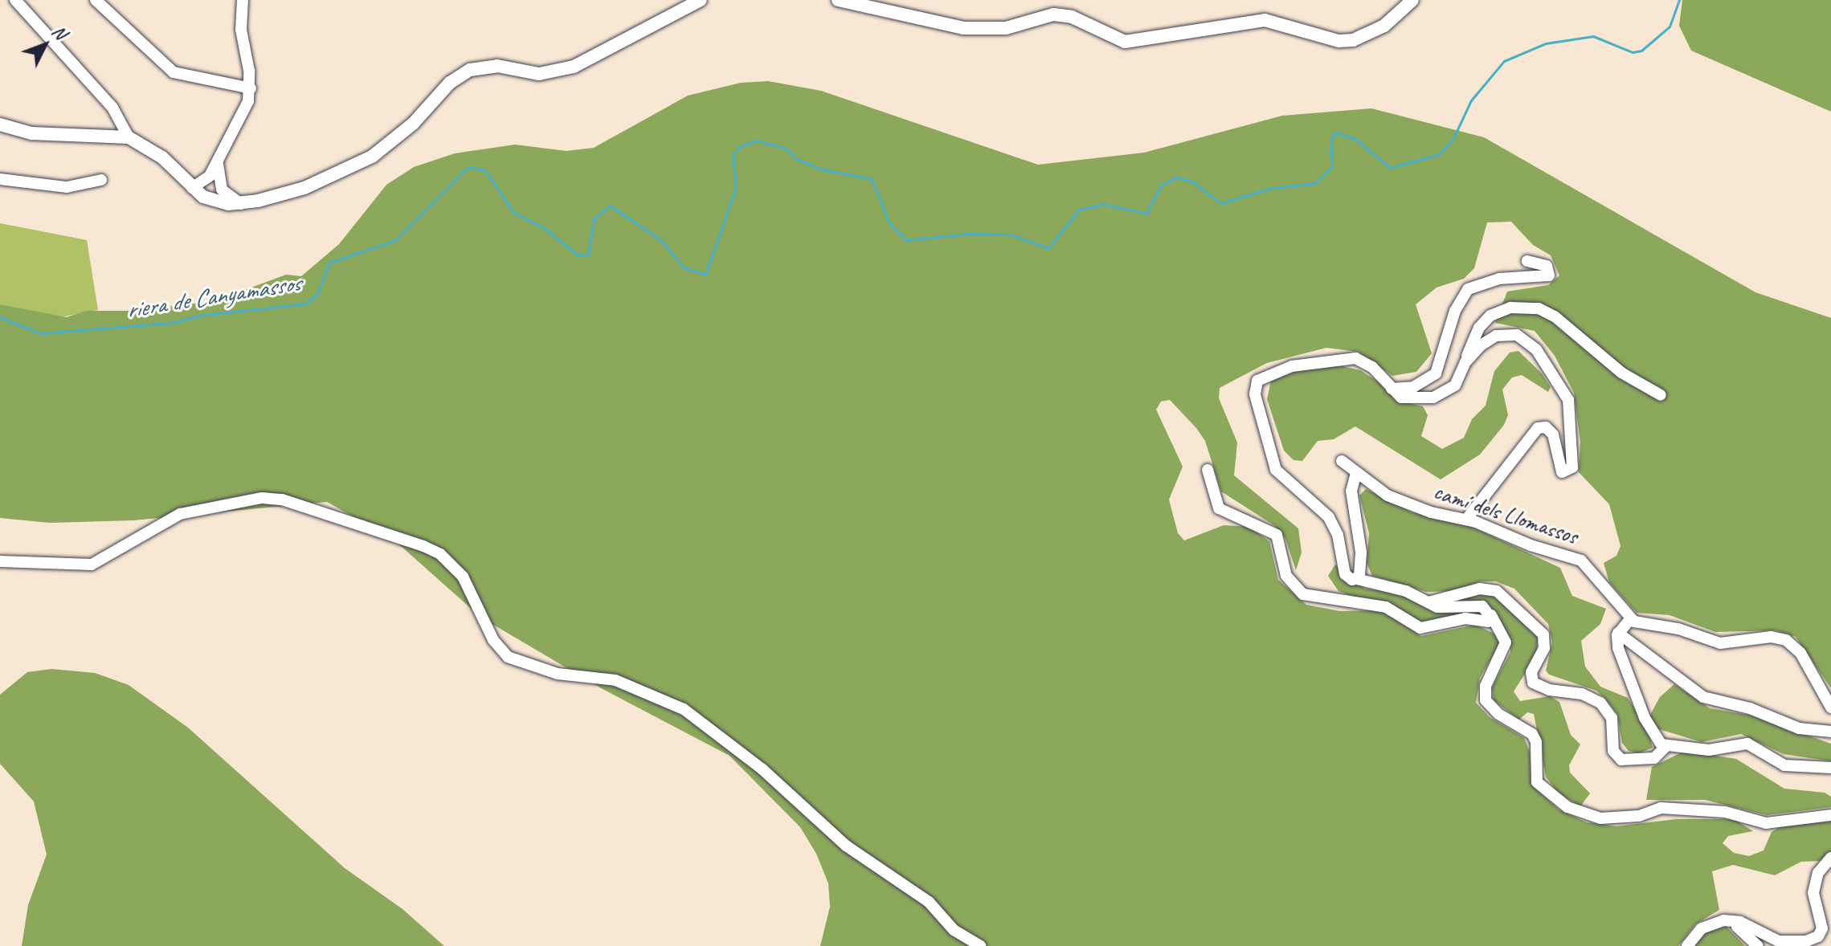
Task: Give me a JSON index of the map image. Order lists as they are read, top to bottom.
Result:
{
  "streets": {
    "street": ["camí dels Llomassos"]
  },
  "water": ["riera de Canyamassos"],
  "north": "top right"
}
